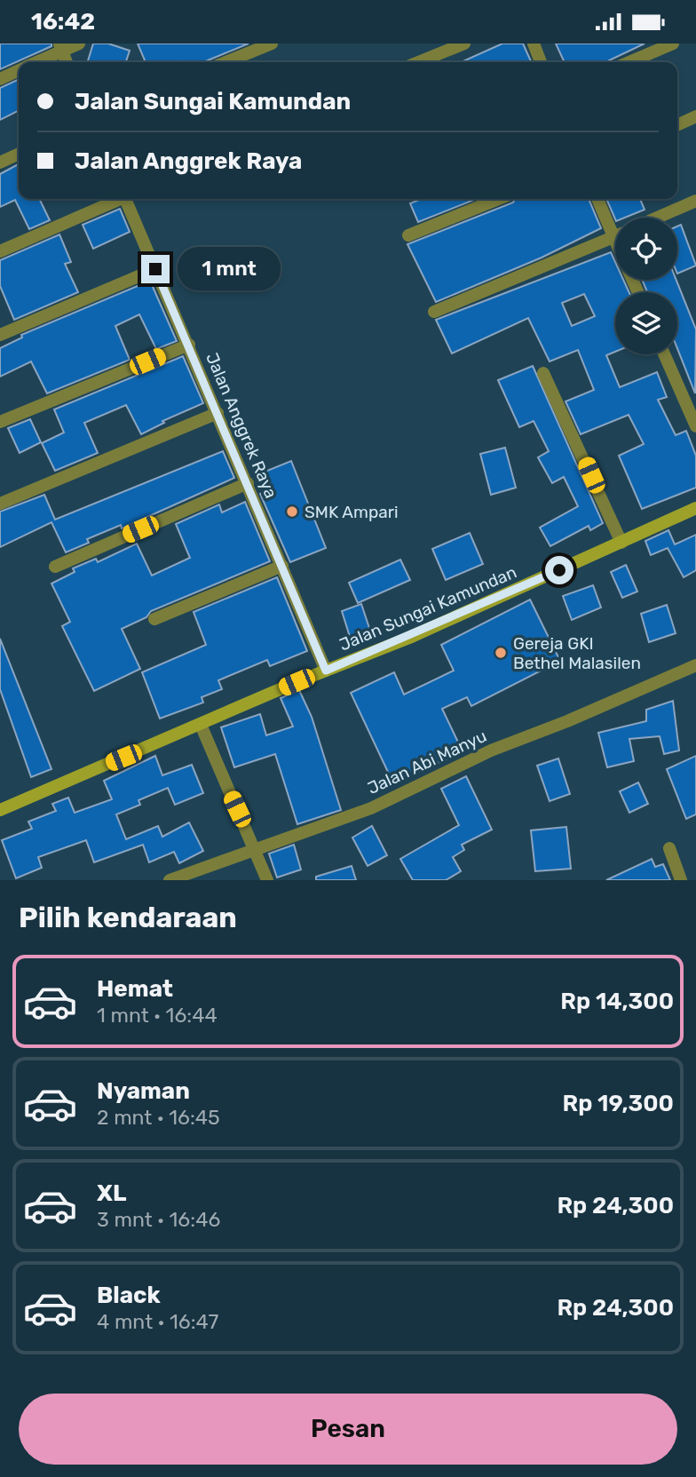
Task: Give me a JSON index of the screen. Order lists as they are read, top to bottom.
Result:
{
  "streets": {
    "main road": ["Jalan Sungai Kamundan"],
    "street": ["Jalan Anggrek Raya", "Jalan Abi Manyu"]
  },
  "crossings": [
    ["Jalan Anggrek Raya", "Jalan Sungai Kamundan"]
  ],
  "places": ["SMK Ampari", "Gereja GKI Bethel Malasilen"],
  "page": {
    "status": "16:42",
    "banner": ["Jalan Sungai Kamundan", "Jalan Anggrek Raya"],
    "bubble": "1 mnt",
    "heading": "Pilih kendaraan",
    "list": [
      {
        "name": "Hemat",
        "note": "1 mnt · 16:44",
        "value": "Rp 14,300"
      },
      {
        "name": "Nyaman",
        "note": "2 mnt · 16:45",
        "value": "Rp 19,300"
      },
      {
        "name": "XL",
        "note": "3 mnt · 16:46",
        "value": "Rp 24,300"
      },
      {
        "name": "Black",
        "note": "4 mnt · 16:47",
        "value": "Rp 24,300"
      }
    ],
    "buttons": "Pesan"
  }
}
